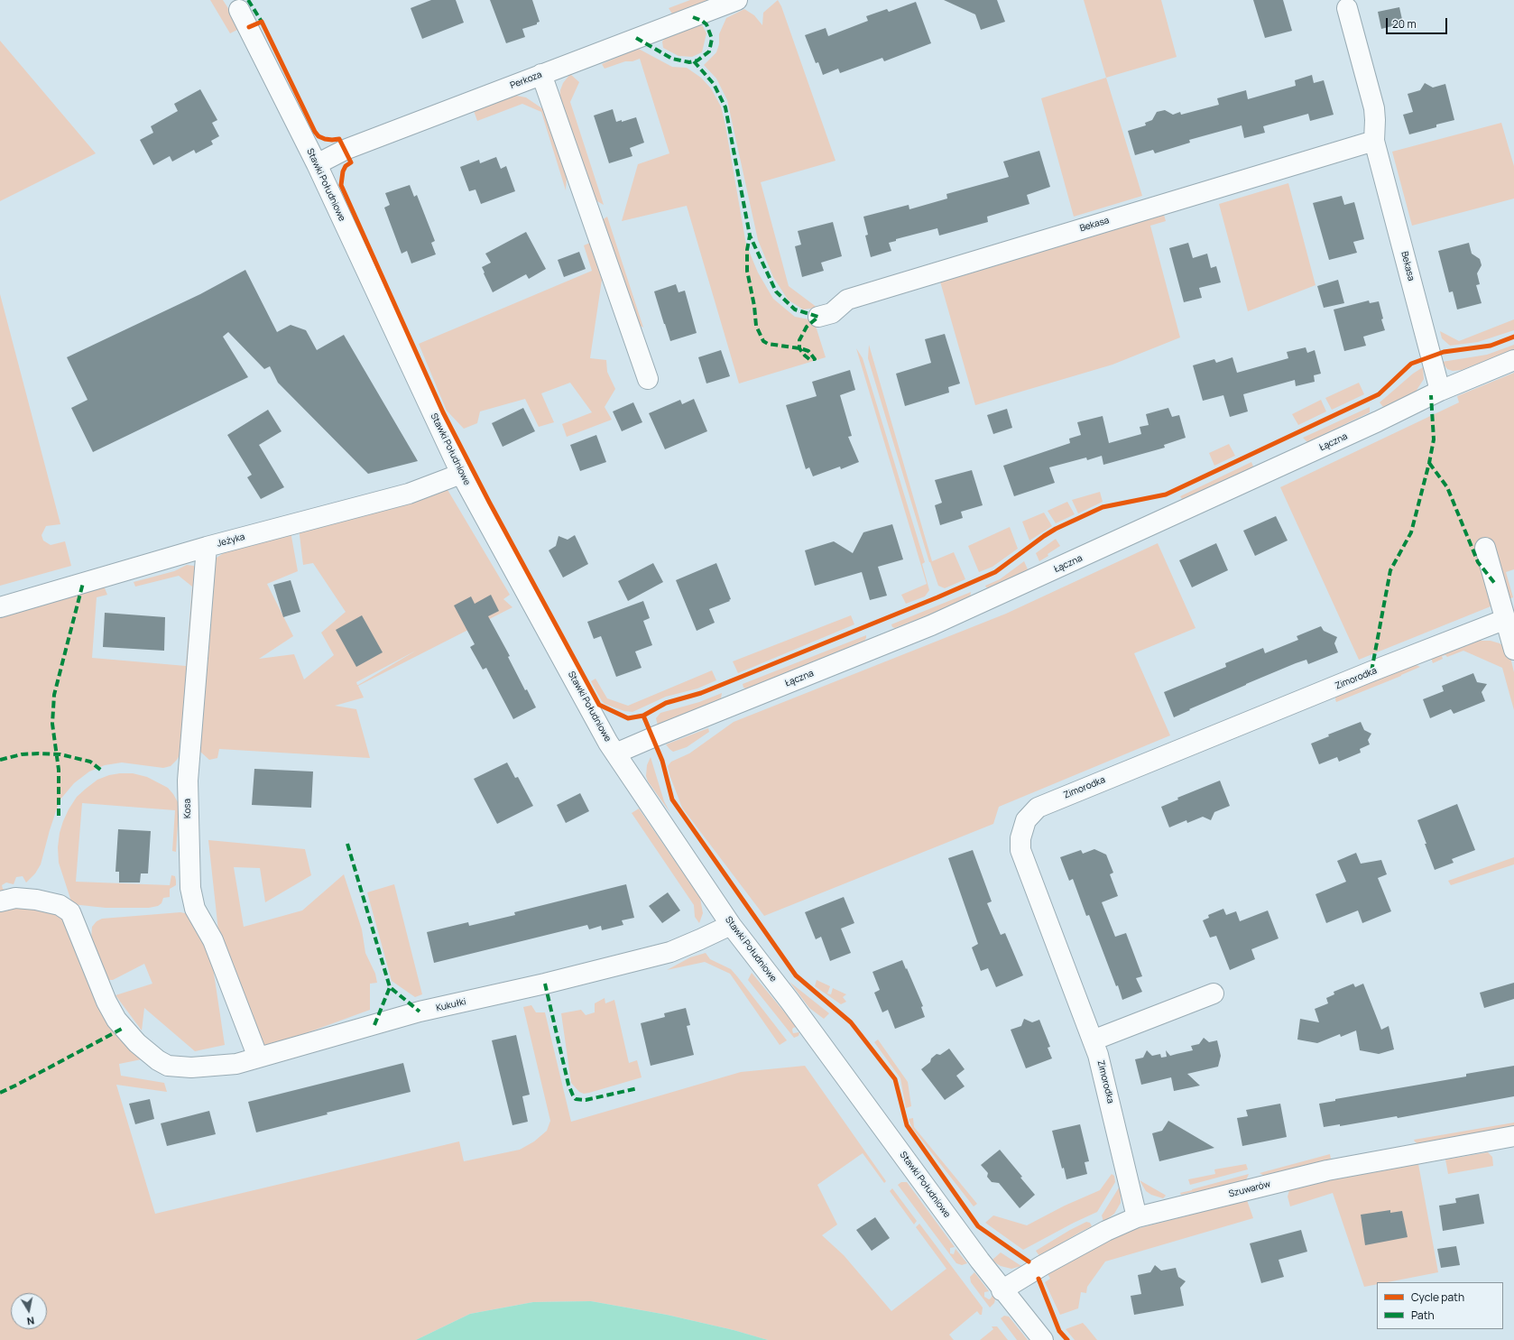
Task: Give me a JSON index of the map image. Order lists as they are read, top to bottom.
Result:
{
  "streets": {
    "street": [
      "Perkoza",
      "Stawki Południowe",
      "Bekasa",
      "Łączna",
      "Jeżyka",
      "Zimorodka",
      "Kosa",
      "Kukułki",
      "Szuwarów"
    ]
  },
  "crossings": [
    ["Perkoza", "Stawki Południowe"],
    ["Stawki Południowe", "Łączna"],
    ["Stawki Południowe", "Jeżyka"],
    ["Stawki Południowe", "Kukułki"],
    ["Stawki Południowe", "Szuwarów"],
    ["Bekasa", "Łączna"],
    ["Jeżyka", "Kosa"],
    ["Zimorodka", "Szuwarów"],
    ["Kosa", "Kukułki"]
  ],
  "legend": ["Cycle path", "Path"],
  "scale_bar": "20 m",
  "north": "bottom"
}
